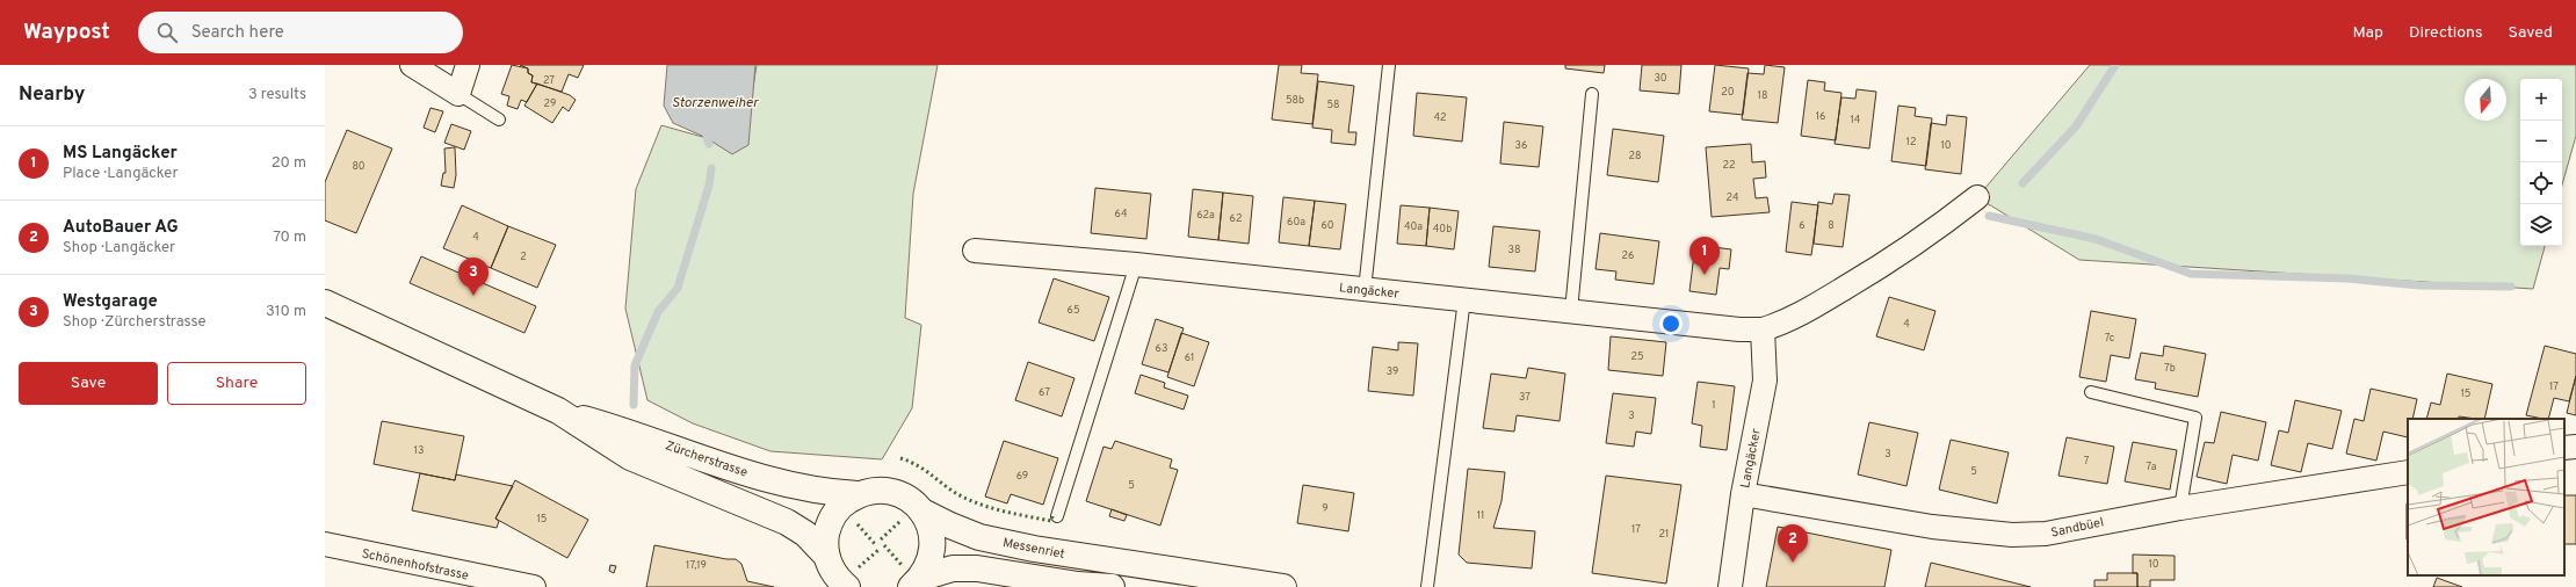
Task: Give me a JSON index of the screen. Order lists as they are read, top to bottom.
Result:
{
  "streets": {
    "main road": ["Zürcherstrasse", "Messenriet"],
    "street": ["Langäcker", "Sandbüel", "Schönenhofstrasse"]
  },
  "crossings": [
    ["Langäcker", "Sandbüel"],
    ["Zürcherstrasse", "Messenriet"]
  ],
  "water": ["Storzenweiher"],
  "house_numbers": [
    "30",
    "27",
    "20",
    "18",
    "58b",
    "29",
    "58",
    "16",
    "42",
    "14",
    "12",
    "36",
    "10",
    "28",
    "22",
    "80",
    "24",
    "64",
    "62a",
    "62",
    "60a",
    "60",
    "6",
    "8",
    "40a",
    "40b",
    "4",
    "38",
    "26",
    "2",
    "65",
    "4",
    "7c",
    "63",
    "25",
    "61",
    "7b",
    "39",
    "17",
    "67",
    "15",
    "37",
    "1",
    "3",
    "13",
    "3",
    "7",
    "7a",
    "5",
    "69",
    "5",
    "9",
    "11",
    "15",
    "17",
    "21",
    "10",
    "17,19"
  ],
  "north": "bottom",
  "page": {
    "header": "Waypost",
    "search": "Search here",
    "nav": ["Map", "Directions", "Saved"],
    "heading": ["Nearby", "3 results"],
    "map_buttons": ["+", "−"],
    "list": [
      {
        "mark": "1",
        "name": "MS Langäcker",
        "note": "Place · Langäcker",
        "value": "20 m"
      },
      {
        "mark": "2",
        "name": "AutoBauer AG",
        "note": "Shop · Langäcker",
        "value": "70 m"
      },
      {
        "mark": "3",
        "name": "Westgarage",
        "note": "Shop · Zürcherstrasse",
        "value": "310 m"
      }
    ],
    "pins": ["1", "3", "2"],
    "buttons": ["Save", "Share"]
  }
}
